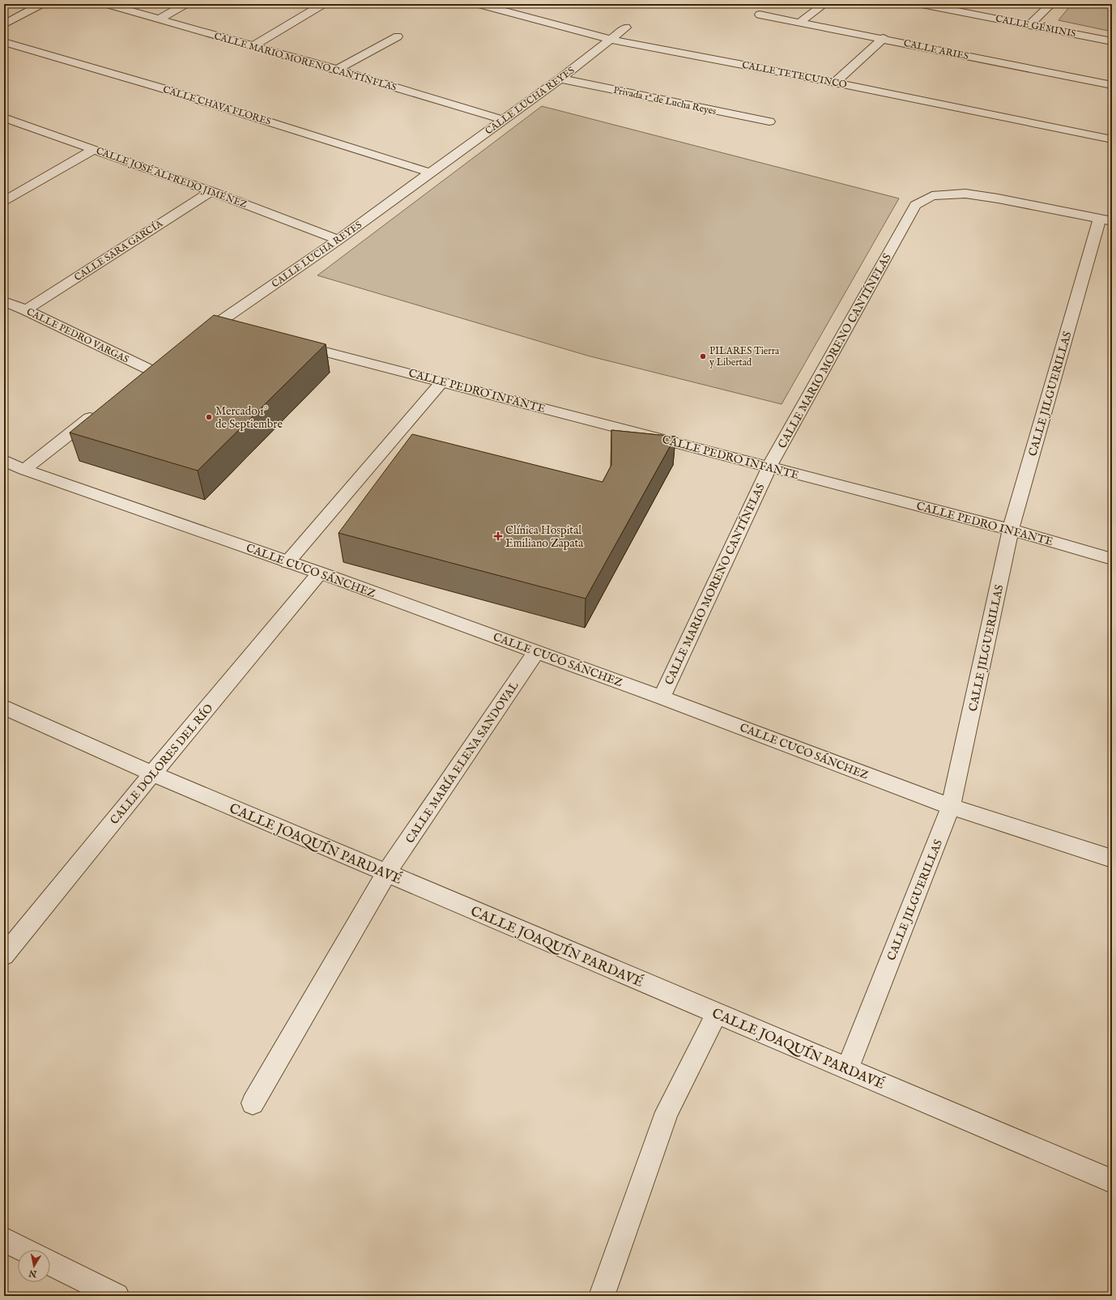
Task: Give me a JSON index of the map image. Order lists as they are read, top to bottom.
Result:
{
  "streets": {
    "street": [
      "CALLE GÉMINIS",
      "CALLE ARIES",
      "CALLE MARIO MORENO CANTÍNFLAS",
      "CALLE TETECUINCO",
      "CALLE LUCHA REYES",
      "Privada 1ª de Lucha Reyes",
      "CALLE CHAVA FLORES",
      "CALLE JOSÉ ALFREDO JIMÉNEZ",
      "CALLE SARA GARCÍA",
      "CALLE PEDRO VARGAS",
      "CALLE PEDRO INFANTE",
      "CALLE JILGUERILLAS",
      "CALLE CUCO SÁNCHEZ",
      "CALLE MARÍA ELENA SANDOVAL",
      "CALLE DOLORES DEL RÍO",
      "CALLE JOAQUÍN PARDAVÉ"
    ]
  },
  "crossings": [
    ["CALLE MARIO MORENO CANTÍNFLAS", "CALLE LUCHA REYES"],
    ["CALLE MARIO MORENO CANTÍNFLAS", "CALLE PEDRO INFANTE"],
    ["CALLE MARIO MORENO CANTÍNFLAS", "CALLE JILGUERILLAS"],
    ["CALLE MARIO MORENO CANTÍNFLAS", "CALLE CUCO SÁNCHEZ"],
    ["CALLE TETECUINCO", "CALLE LUCHA REYES"],
    ["CALLE LUCHA REYES", "Privada 1ª de Lucha Reyes"],
    ["CALLE LUCHA REYES", "CALLE CHAVA FLORES"],
    ["CALLE LUCHA REYES", "CALLE JOSÉ ALFREDO JIMÉNEZ"],
    ["CALLE JOSÉ ALFREDO JIMÉNEZ", "CALLE SARA GARCÍA"],
    ["CALLE SARA GARCÍA", "CALLE PEDRO VARGAS"],
    ["CALLE PEDRO INFANTE", "CALLE JILGUERILLAS"],
    ["CALLE JILGUERILLAS", "CALLE CUCO SÁNCHEZ"],
    ["CALLE JILGUERILLAS", "CALLE JOAQUÍN PARDAVÉ"],
    ["CALLE CUCO SÁNCHEZ", "CALLE MARÍA ELENA SANDOVAL"],
    ["CALLE CUCO SÁNCHEZ", "CALLE DOLORES DEL RÍO"],
    ["CALLE MARÍA ELENA SANDOVAL", "CALLE JOAQUÍN PARDAVÉ"],
    ["CALLE DOLORES DEL RÍO", "CALLE JOAQUÍN PARDAVÉ"]
  ],
  "places": {
    "other": ["PILARES Tierra y Libertad", "Mercado 1° de Septiembre"],
    "health": ["Clínica Hospital Emiliano Zapata"]
  },
  "north": "bottom"
}
